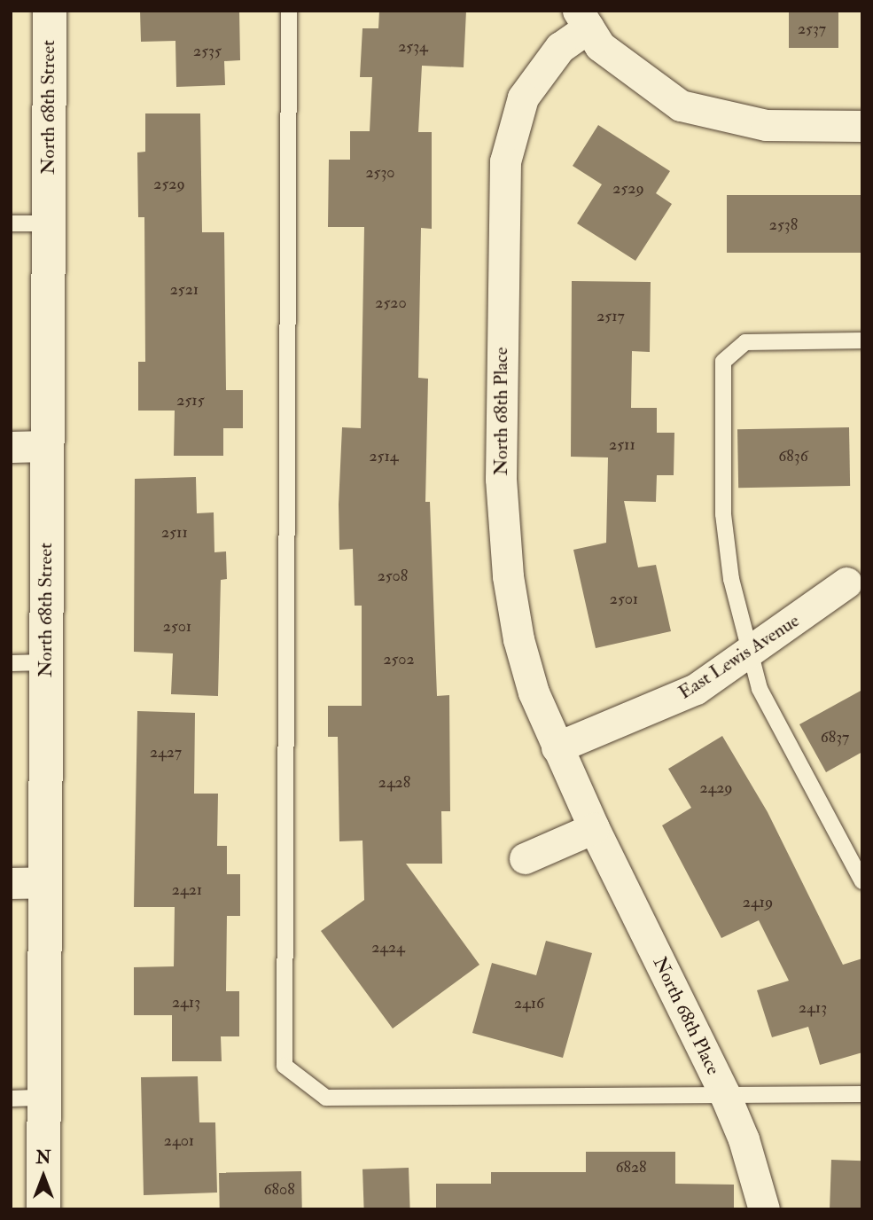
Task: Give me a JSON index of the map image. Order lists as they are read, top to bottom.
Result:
{
  "streets": {
    "street": ["North 68th Street", "North 68th Place", "East Lewis Avenue"]
  },
  "crossings": [
    ["North 68th Place", "East Lewis Avenue"]
  ],
  "house_numbers": [
    "2537",
    "2534",
    "2535",
    "2530",
    "2529",
    "2529",
    "2538",
    "2521",
    "2520",
    "2517",
    "2515",
    "2511",
    "2514",
    "6836",
    "2511",
    "2508",
    "2501",
    "2501",
    "2502",
    "6837",
    "2427",
    "2428",
    "2429",
    "2421",
    "2419",
    "2424",
    "2413",
    "2416",
    "2413",
    "2401",
    "6828",
    "6808"
  ],
  "north": "top"
}
